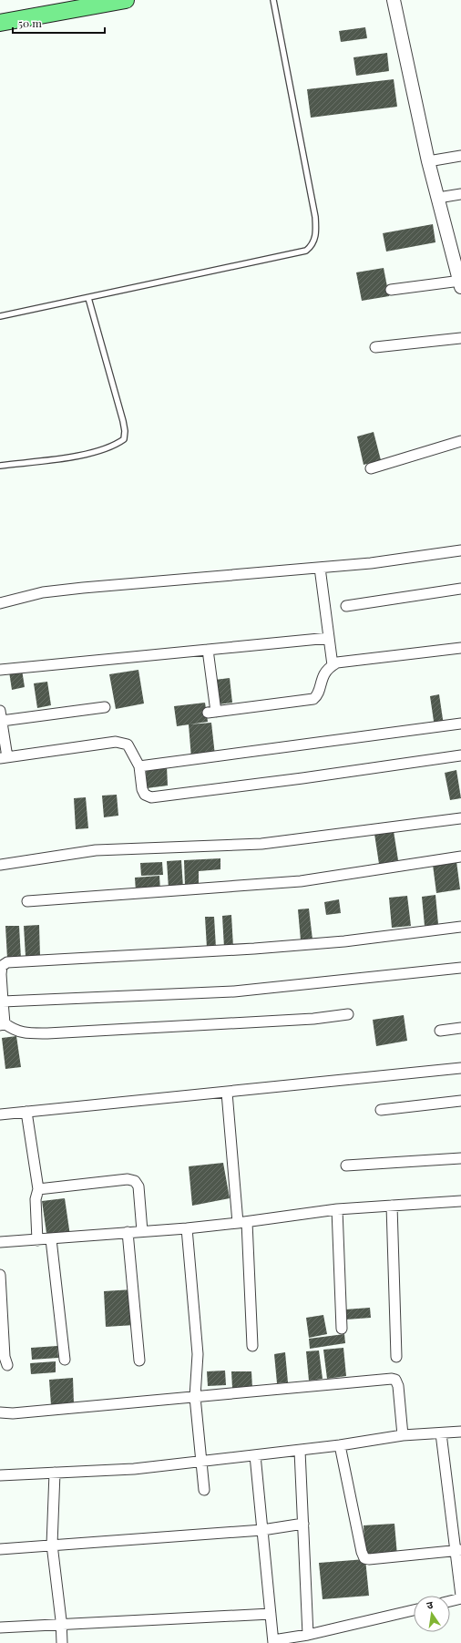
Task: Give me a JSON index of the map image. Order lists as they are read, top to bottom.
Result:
{
  "scale_bar": "50 m",
  "north": "top"
}
